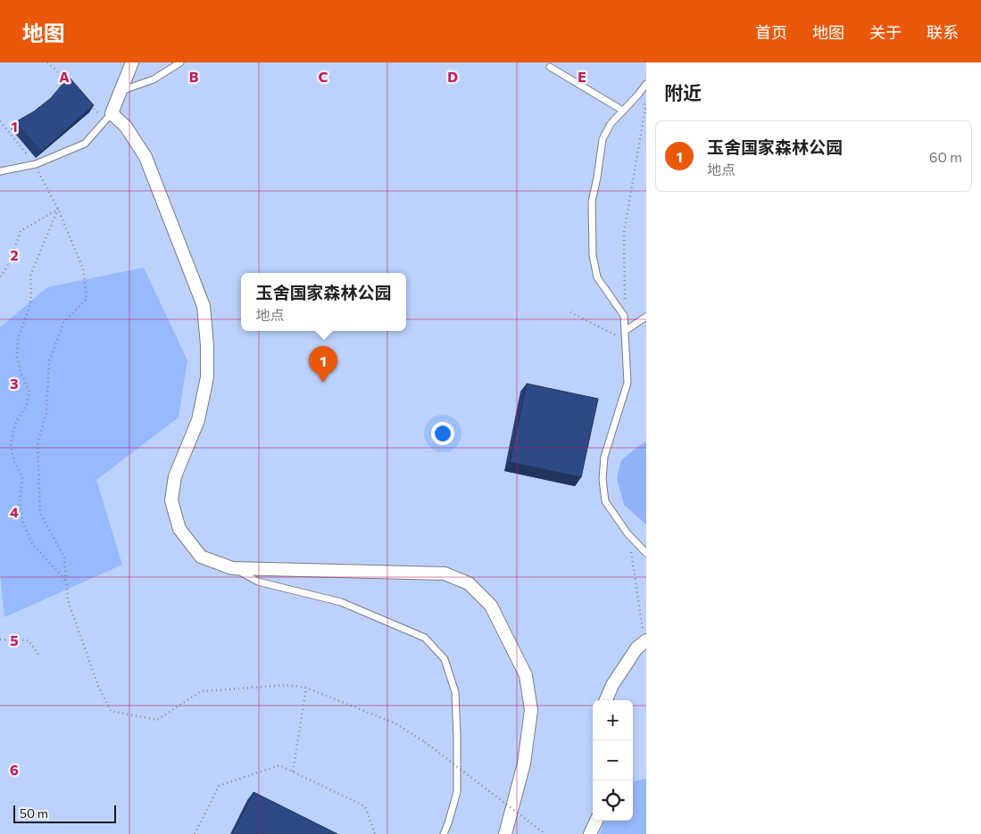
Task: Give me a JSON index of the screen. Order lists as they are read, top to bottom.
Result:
{
  "scale_bar": "50 m",
  "page": {
    "header": "地图",
    "nav": [
      "首页",
      "地图",
      "关于",
      "联系"
    ],
    "heading": "附近",
    "list": [
      {
        "mark": "1",
        "name": "玉舍国家森林公园",
        "note": "地点",
        "value": "60 m"
      }
    ],
    "popup": ["玉舍国家森林公园", "地点"],
    "pins": "1",
    "map_buttons": ["+", "−"],
    "scale": "50 m"
  },
  "grid": {
    "columns": [
      "A",
      "B",
      "C",
      "D",
      "E"
    ],
    "rows": [
      "1",
      "2",
      "3",
      "4",
      "5",
      "6"
    ]
  }
}
